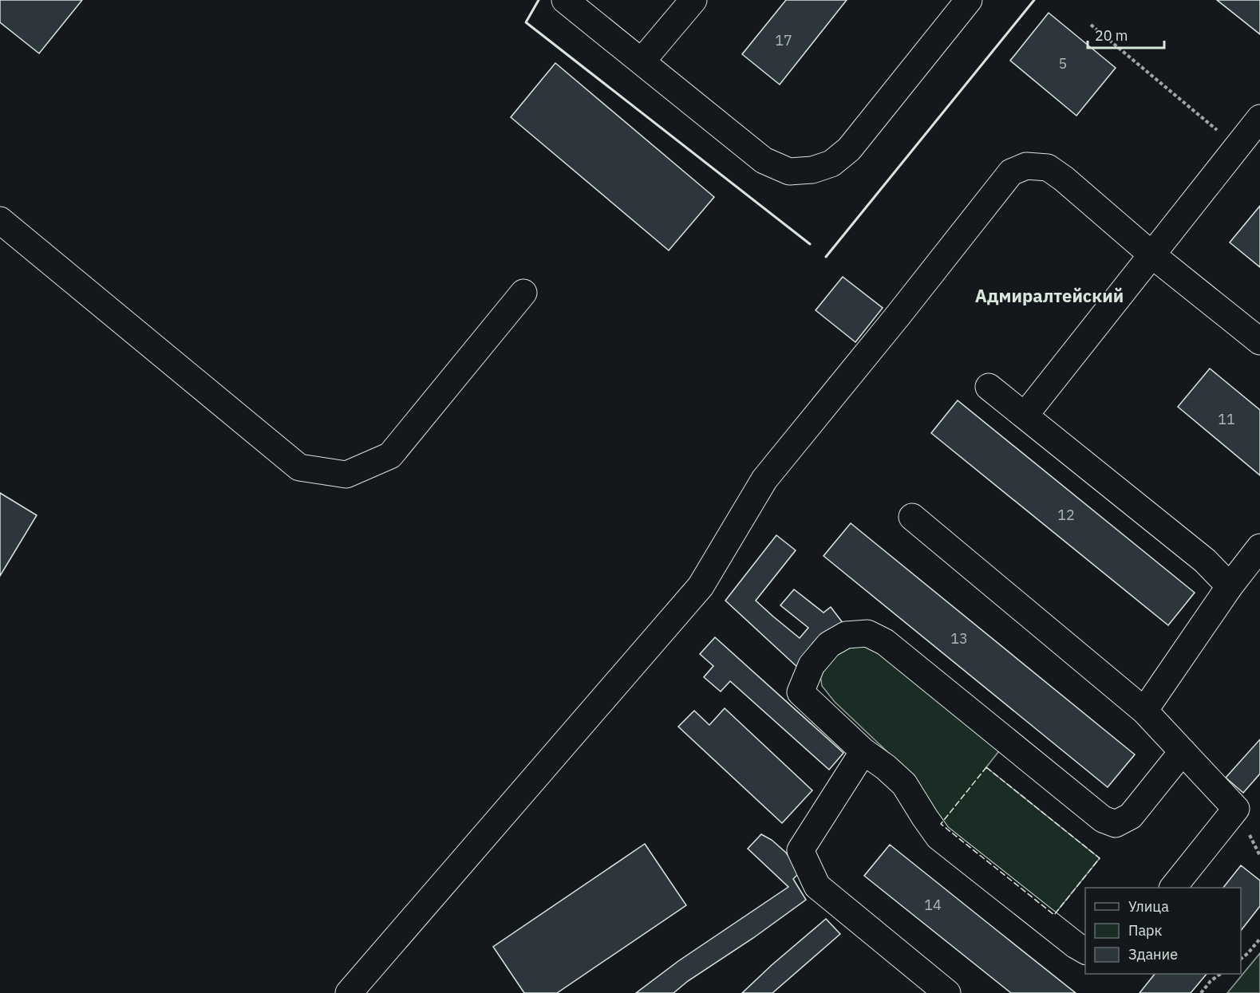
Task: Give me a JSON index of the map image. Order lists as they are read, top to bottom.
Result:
{
  "districts": ["Адмиралтейский"],
  "house_numbers": [
    "17",
    "5",
    "11",
    "12",
    "13",
    "14"
  ],
  "legend": ["Улица", "Парк", "Здание"],
  "scale_bar": "20 m"
}
